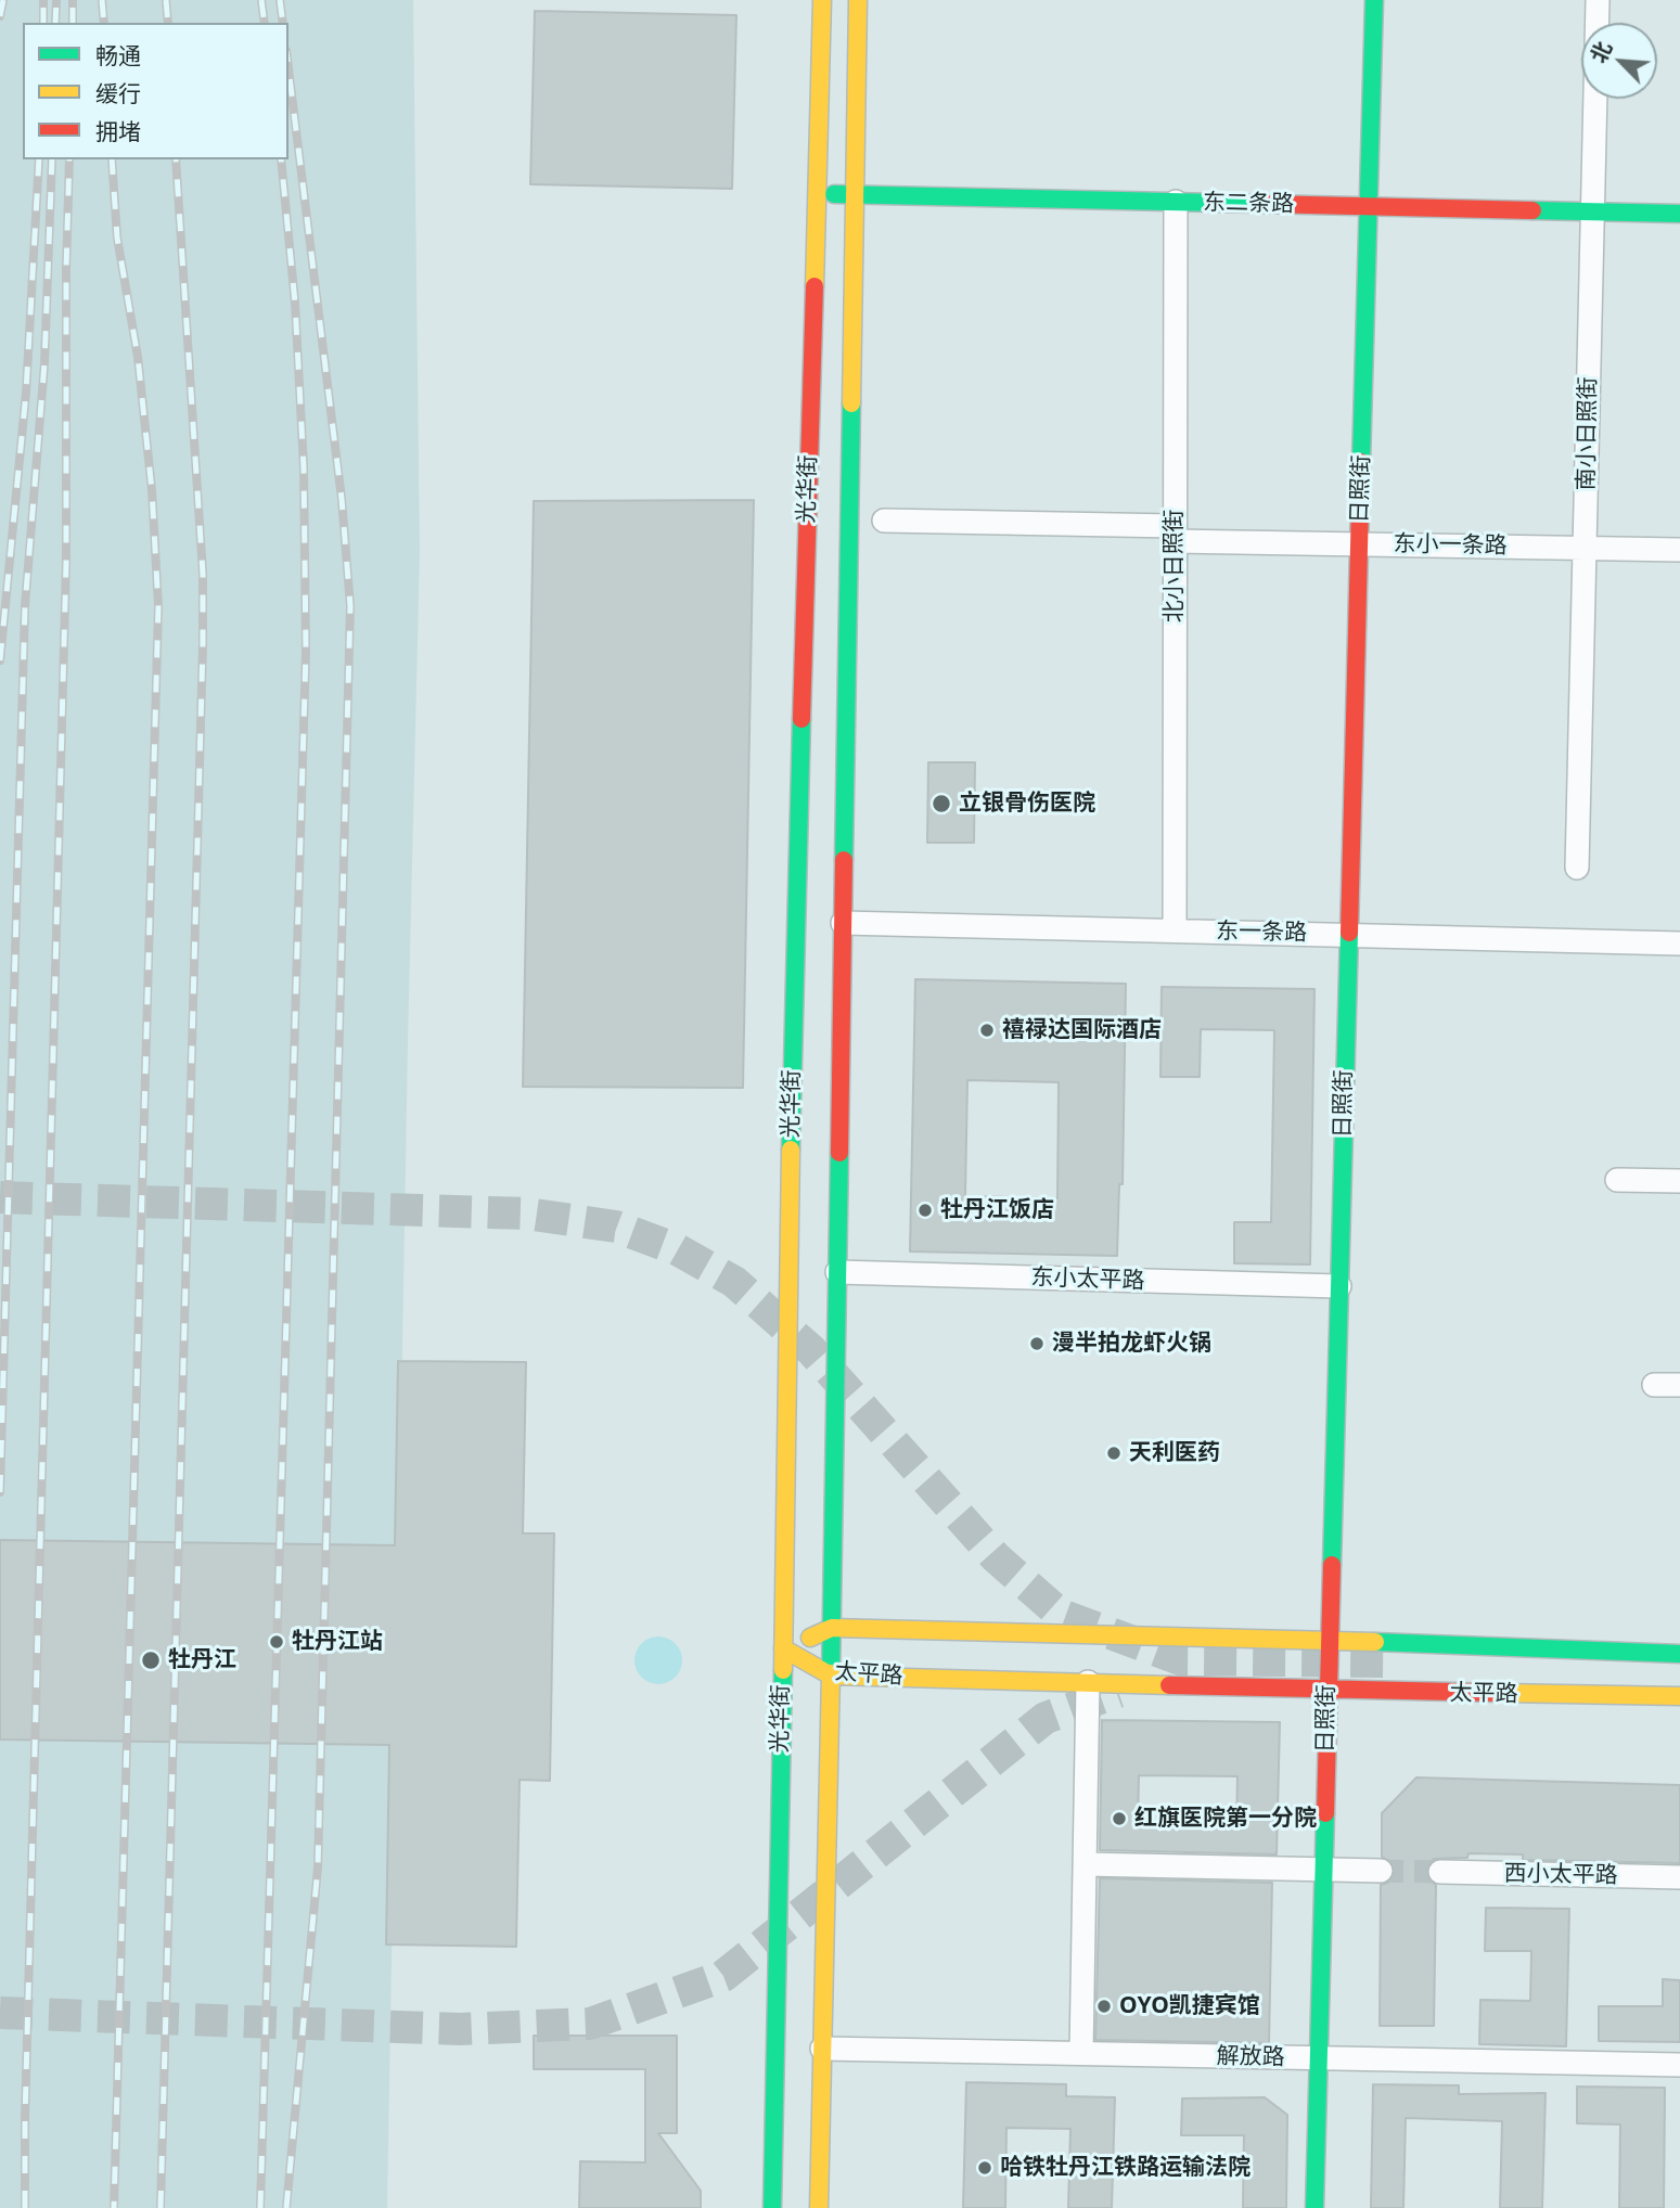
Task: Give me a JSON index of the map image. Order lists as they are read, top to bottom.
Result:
{
  "streets": {
    "main road": [
      "东二条路",
      "光华街",
      "日照街",
      "太平路"
    ],
    "street": [
      "南小日照街",
      "东小一条路",
      "北小日照街",
      "东一条路",
      "东小太平路",
      "西小太平路",
      "解放路"
    ]
  },
  "crossings": [
    ["东二条路", "南小日照街"],
    ["东二条路", "光华街"],
    ["东二条路", "日照街"],
    ["东二条路", "北小日照街"],
    ["南小日照街", "东小一条路"],
    ["光华街", "东一条路"],
    ["光华街", "东小太平路"],
    ["光华街", "太平路"],
    ["光华街", "解放路"],
    ["日照街", "东小一条路"],
    ["日照街", "东一条路"],
    ["日照街", "东小太平路"],
    ["日照街", "太平路"],
    ["日照街", "解放路"],
    ["东小一条路", "北小日照街"],
    ["北小日照街", "东一条路"]
  ],
  "places": [
    "立银骨伤医院",
    "禧禄达国际酒店",
    "牡丹江饭店",
    "漫半拍龙虾火锅",
    "天利医药",
    "牡丹江站",
    "牡丹江",
    "红旗医院第一分院",
    "OYO凯捷宾馆",
    "哈铁牡丹江铁路运输法院"
  ],
  "legend": ["畅通", "缓行", "拥堵"],
  "north": "top left"
}
